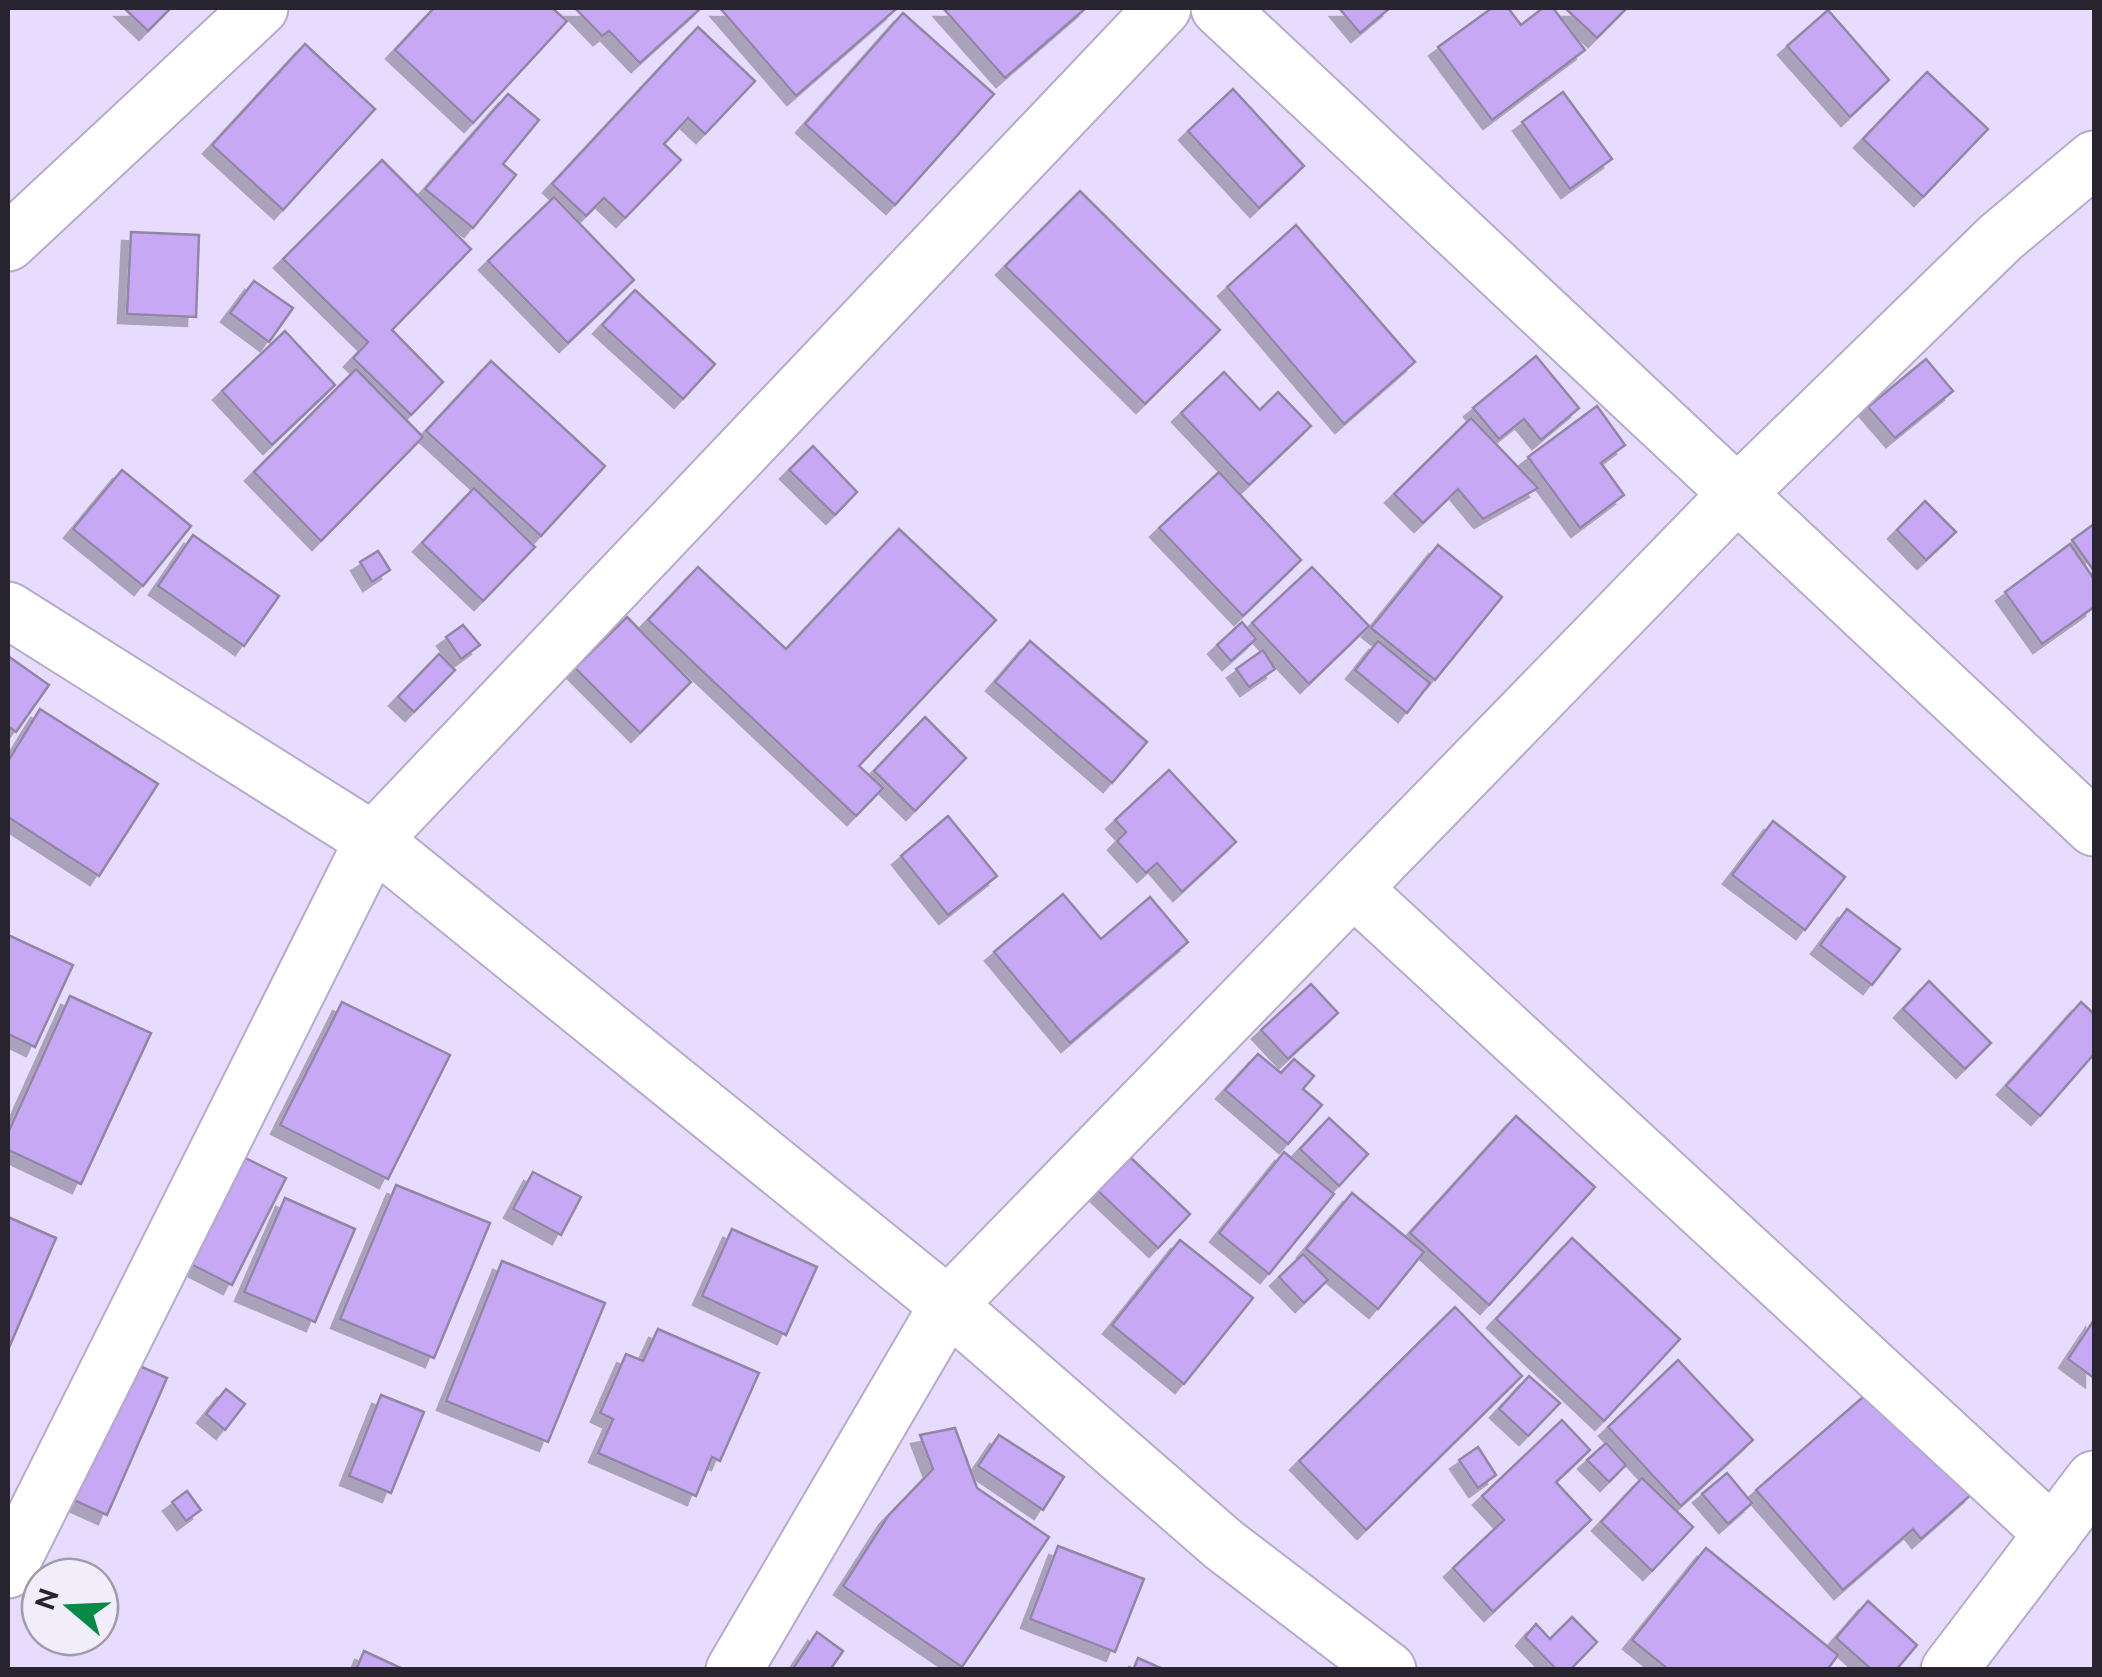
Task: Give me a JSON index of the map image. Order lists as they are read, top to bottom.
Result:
{
  "north": "left"
}
